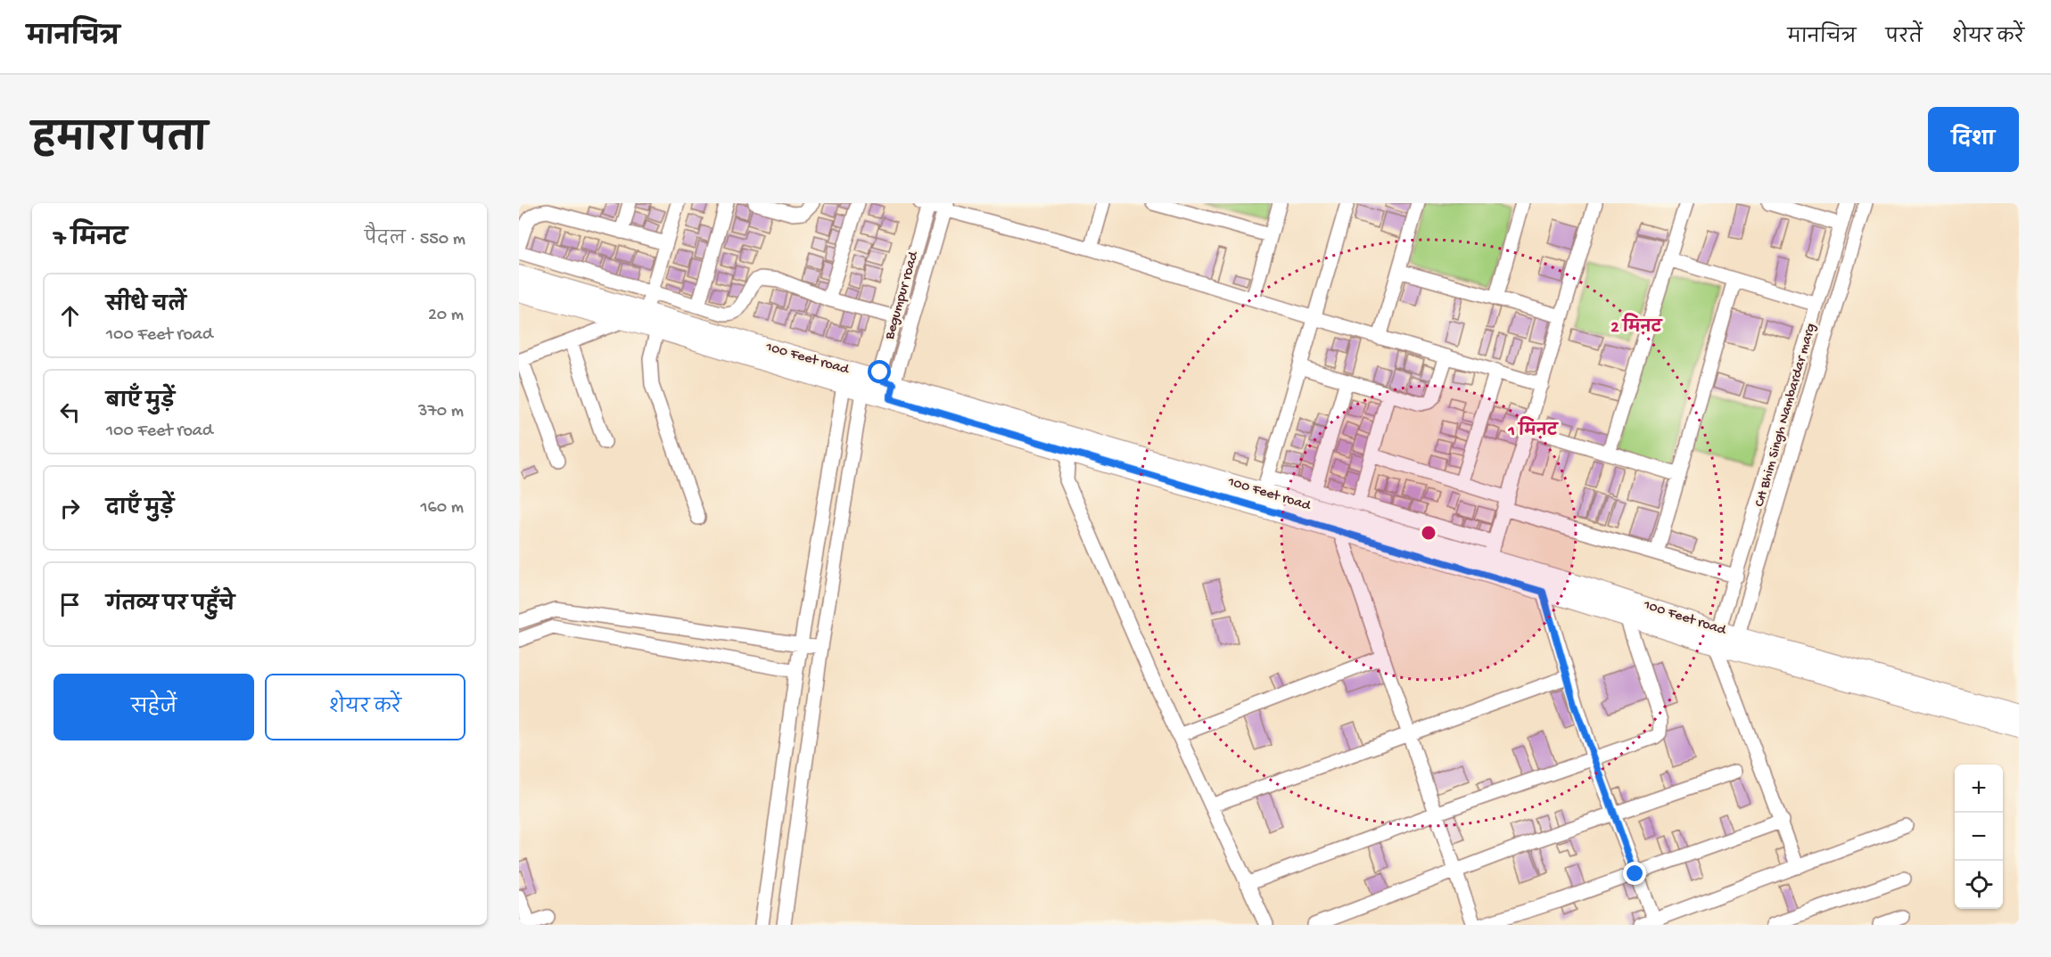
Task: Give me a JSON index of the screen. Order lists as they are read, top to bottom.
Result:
{
  "streets": {
    "street": ["Begumpur road", "100 Feet road", "CH Bhim Singh Nambardar marg"]
  },
  "crossings": [
    ["Begumpur road", "100 Feet road"],
    ["100 Feet road", "CH Bhim Singh Nambardar marg"]
  ],
  "page": {
    "header": "मानचित्र",
    "nav": ["मानचित्र", "परतें", "शेयर करें"],
    "title": "हमारा पता",
    "buttons": [
      "दिशा",
      ["सहेजें", "शेयर करें"]
    ],
    "heading": ["7 मिनट", "पैदल · 550 m"],
    "list": [
      ["सीधे चलें", "100 Feet road", "20 m"],
      ["बाएँ मुड़ें", "100 Feet road", "370 m"],
      ["दाएँ मुड़ें", "160 m"],
      "गंतव्य पर पहुँचे"
    ],
    "map_buttons": ["+", "−"]
  },
  "rings": ["2 मिनट", "1 मिनट"]
}
